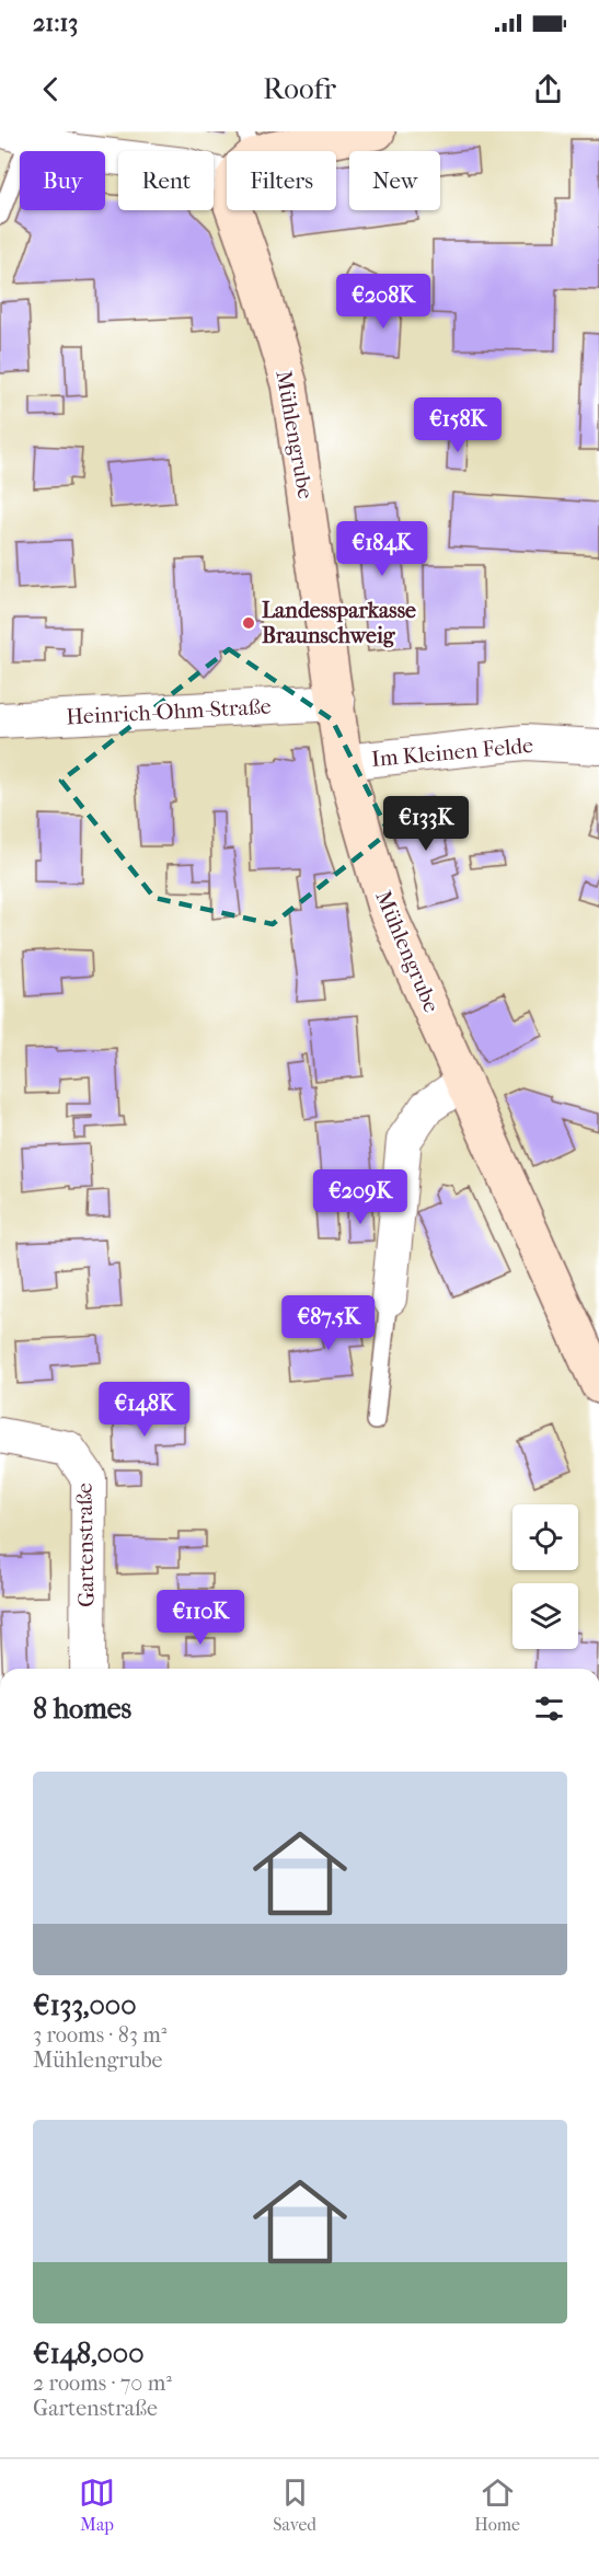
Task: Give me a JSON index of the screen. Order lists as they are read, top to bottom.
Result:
{
  "streets": {
    "street": [
      "Mühlengrube",
      "Heinrich-Ohm-Straße",
      "Im Kleinen Felde",
      "Gartenstraße"
    ]
  },
  "crossings": [
    ["Mühlengrube", "Heinrich-Ohm-Straße"],
    ["Mühlengrube", "Im Kleinen Felde"]
  ],
  "places": ["Landessparkasse Braunschweig"],
  "page": {
    "status": "21:13",
    "header": "Roofr",
    "chip": [
      "Buy",
      "Rent",
      "Filters",
      "New"
    ],
    "price": [
      "€208K",
      "€158K",
      "€184K",
      "€133K",
      "€209K",
      "€87.5K",
      "€148K",
      "€110K"
    ],
    "heading": "8 homes",
    "list": [
      {
        "name": "€133,000",
        "note": "3 rooms · 83 m² · Mühlengrube"
      },
      {
        "name": "€148,000",
        "note": "2 rooms · 70 m² · Gartenstraße"
      }
    ],
    "tabs": ["Map", "Saved", "Home"]
  }
}
